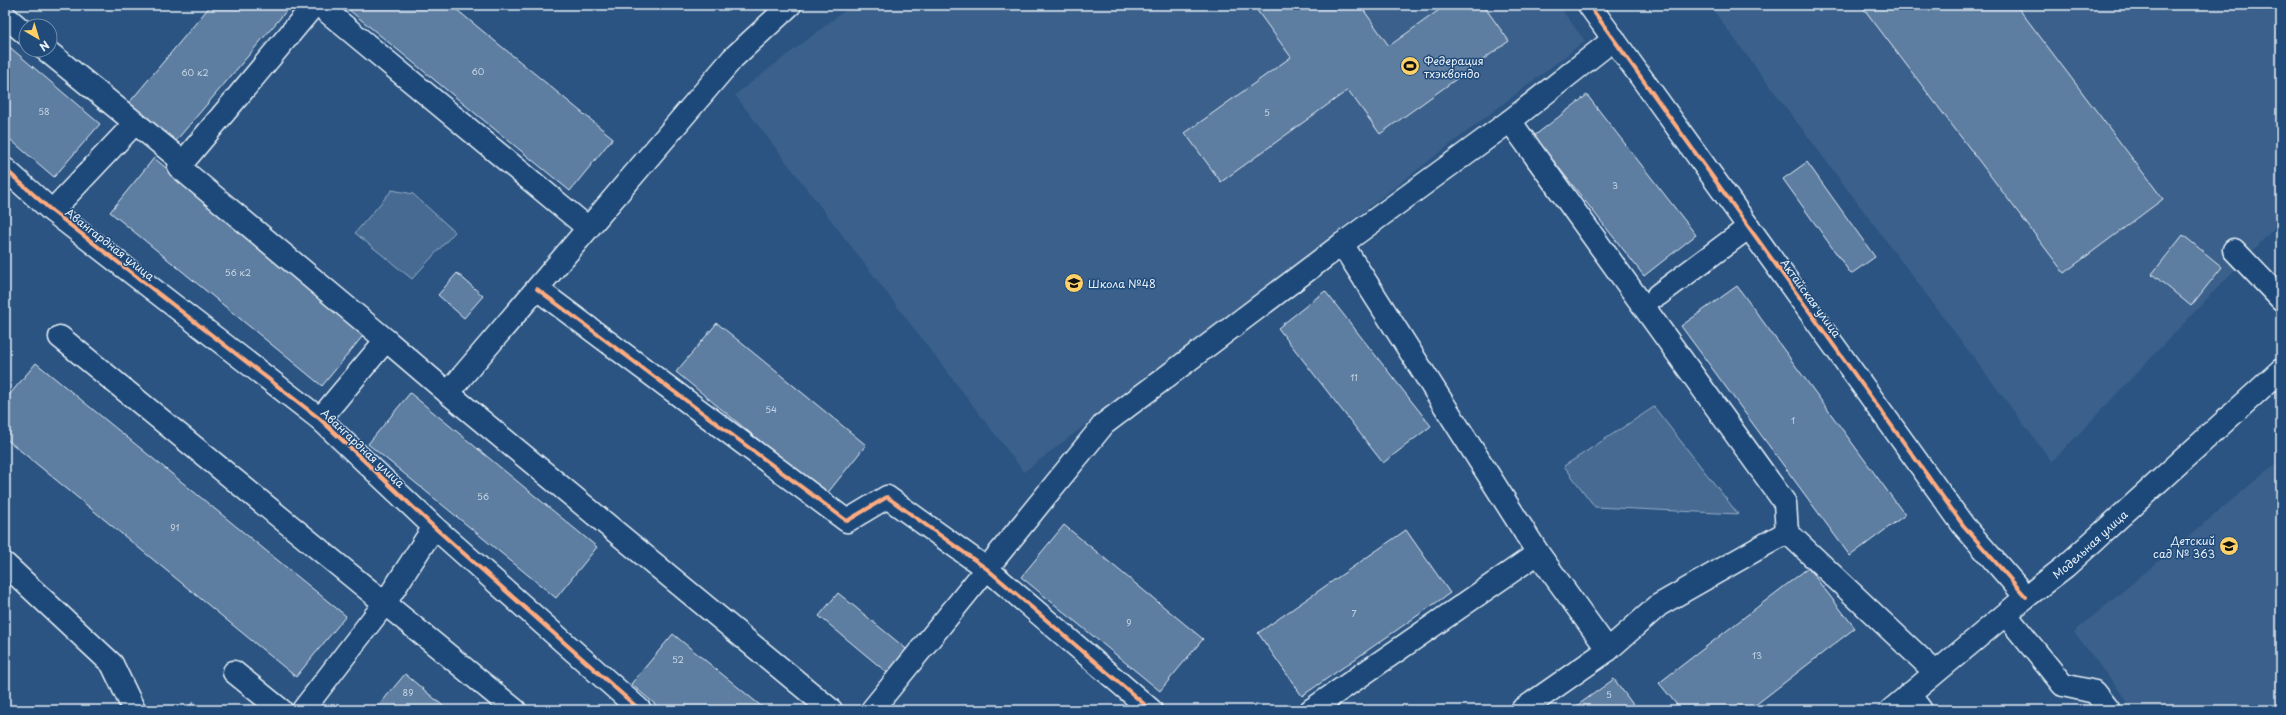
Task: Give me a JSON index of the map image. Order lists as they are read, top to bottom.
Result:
{
  "streets": {
    "street": ["Авангардная улица", "Актайская улица", "Модельная улица"]
  },
  "crossings": [
    ["Актайская улица", "Модельная улица"]
  ],
  "places": {
    "sports": ["Федерация тхэквондо"],
    "school or university": ["Школа №48", "Детский сад № 363"]
  },
  "house_numbers": [
    "60",
    "60 к2",
    "58",
    "5",
    "3",
    "56 к2",
    "11",
    "54",
    "1",
    "56",
    "91",
    "7",
    "9",
    "13",
    "52",
    "89",
    "5"
  ],
  "north": "bottom right"
}
